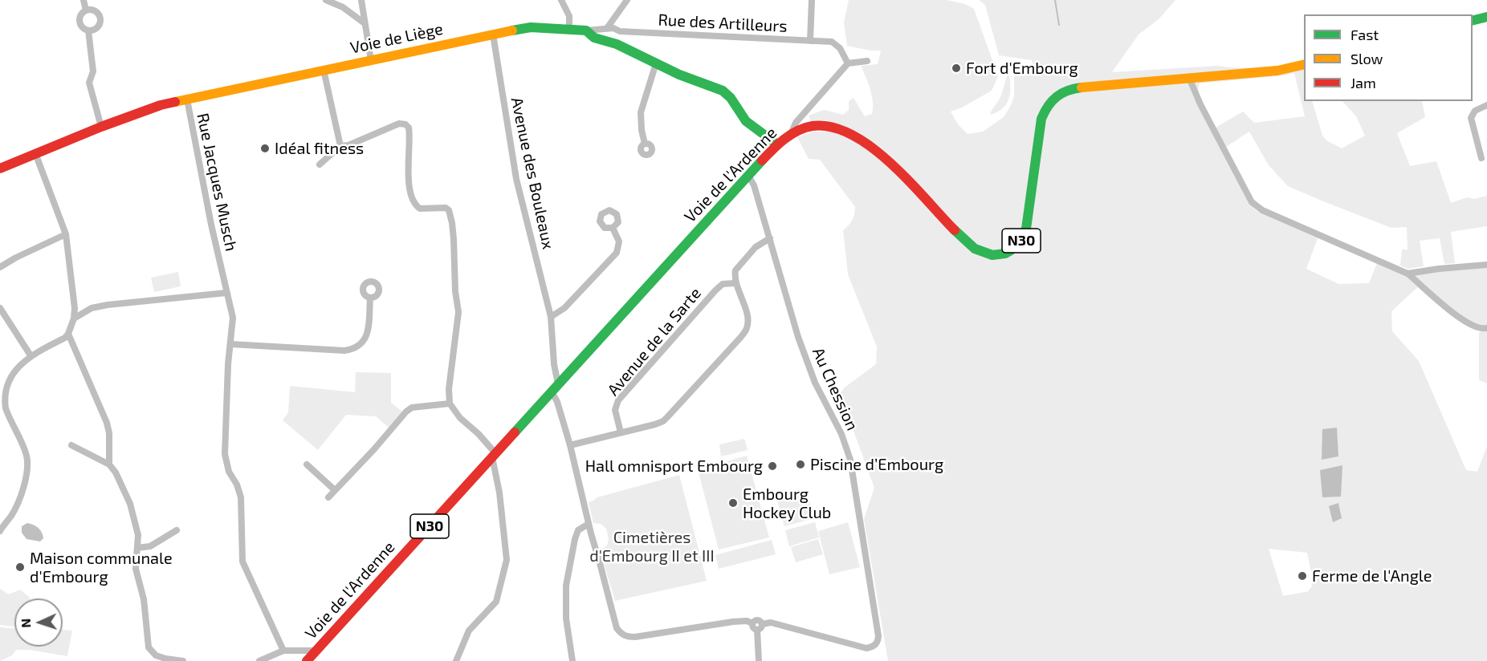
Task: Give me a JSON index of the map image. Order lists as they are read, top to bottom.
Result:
{
  "streets": {
    "main road": ["Voie de Liège", "Voie de l'Ardenne", "N30"],
    "street": [
      "Rue des Artilleurs",
      "Avenue des Bouleaux",
      "Rue Jacques Musch",
      "Avenue de la Sarte",
      "Au Chession"
    ]
  },
  "crossings": [
    ["Rue des Artilleurs", "Voie de Liège"],
    ["Voie de Liège", "Avenue des Bouleaux"],
    ["Voie de Liège", "Voie de l'Ardenne"],
    ["Voie de Liège", "Rue Jacques Musch"],
    ["Avenue des Bouleaux", "Voie de l'Ardenne"],
    ["Avenue des Bouleaux", "Au Chession"],
    ["Voie de l'Ardenne", "N30"],
    ["Voie de l'Ardenne", "Au Chession"]
  ],
  "parks": ["Cimetières d'Embourg II et III"],
  "places": [
    "Fort d'Embourg",
    "Idéal fitness",
    "Piscine d’Embourg",
    "Hall omnisport Embourg",
    "Embourg Hockey Club",
    "Maison communale d'Embourg",
    "Ferme de l'Angle"
  ],
  "legend": ["Fast", "Slow", "Jam"],
  "north": "left"
}
